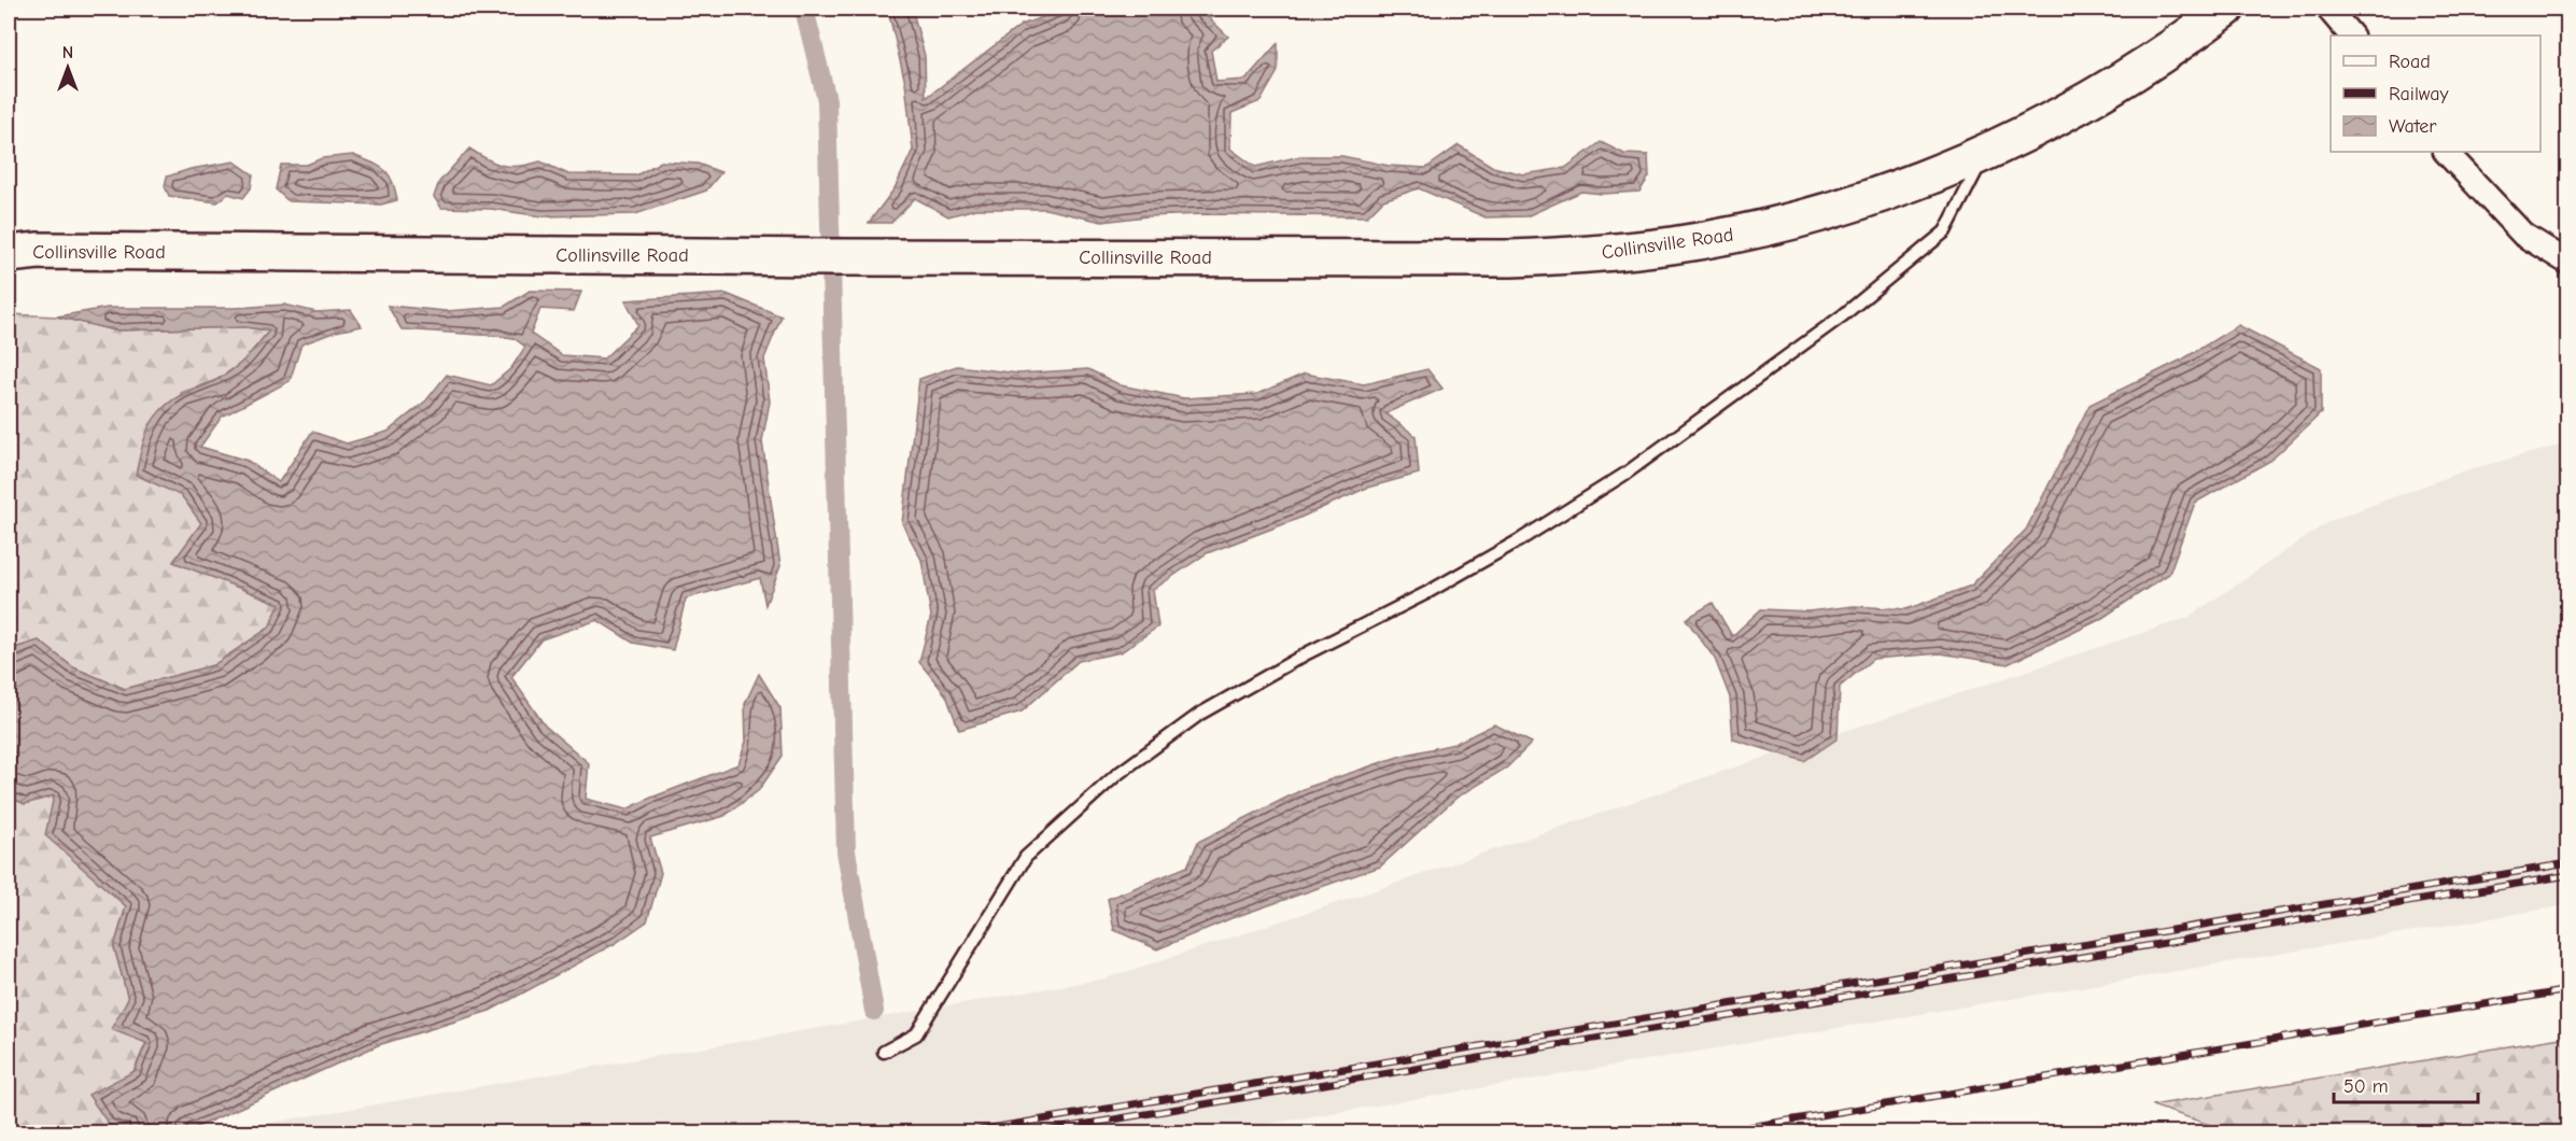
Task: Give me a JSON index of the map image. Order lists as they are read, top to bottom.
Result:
{
  "streets": {
    "main road": ["Collinsville Road"]
  },
  "legend": ["Road", "Railway", "Water"],
  "scale_bar": "50 m",
  "north": "top"
}
